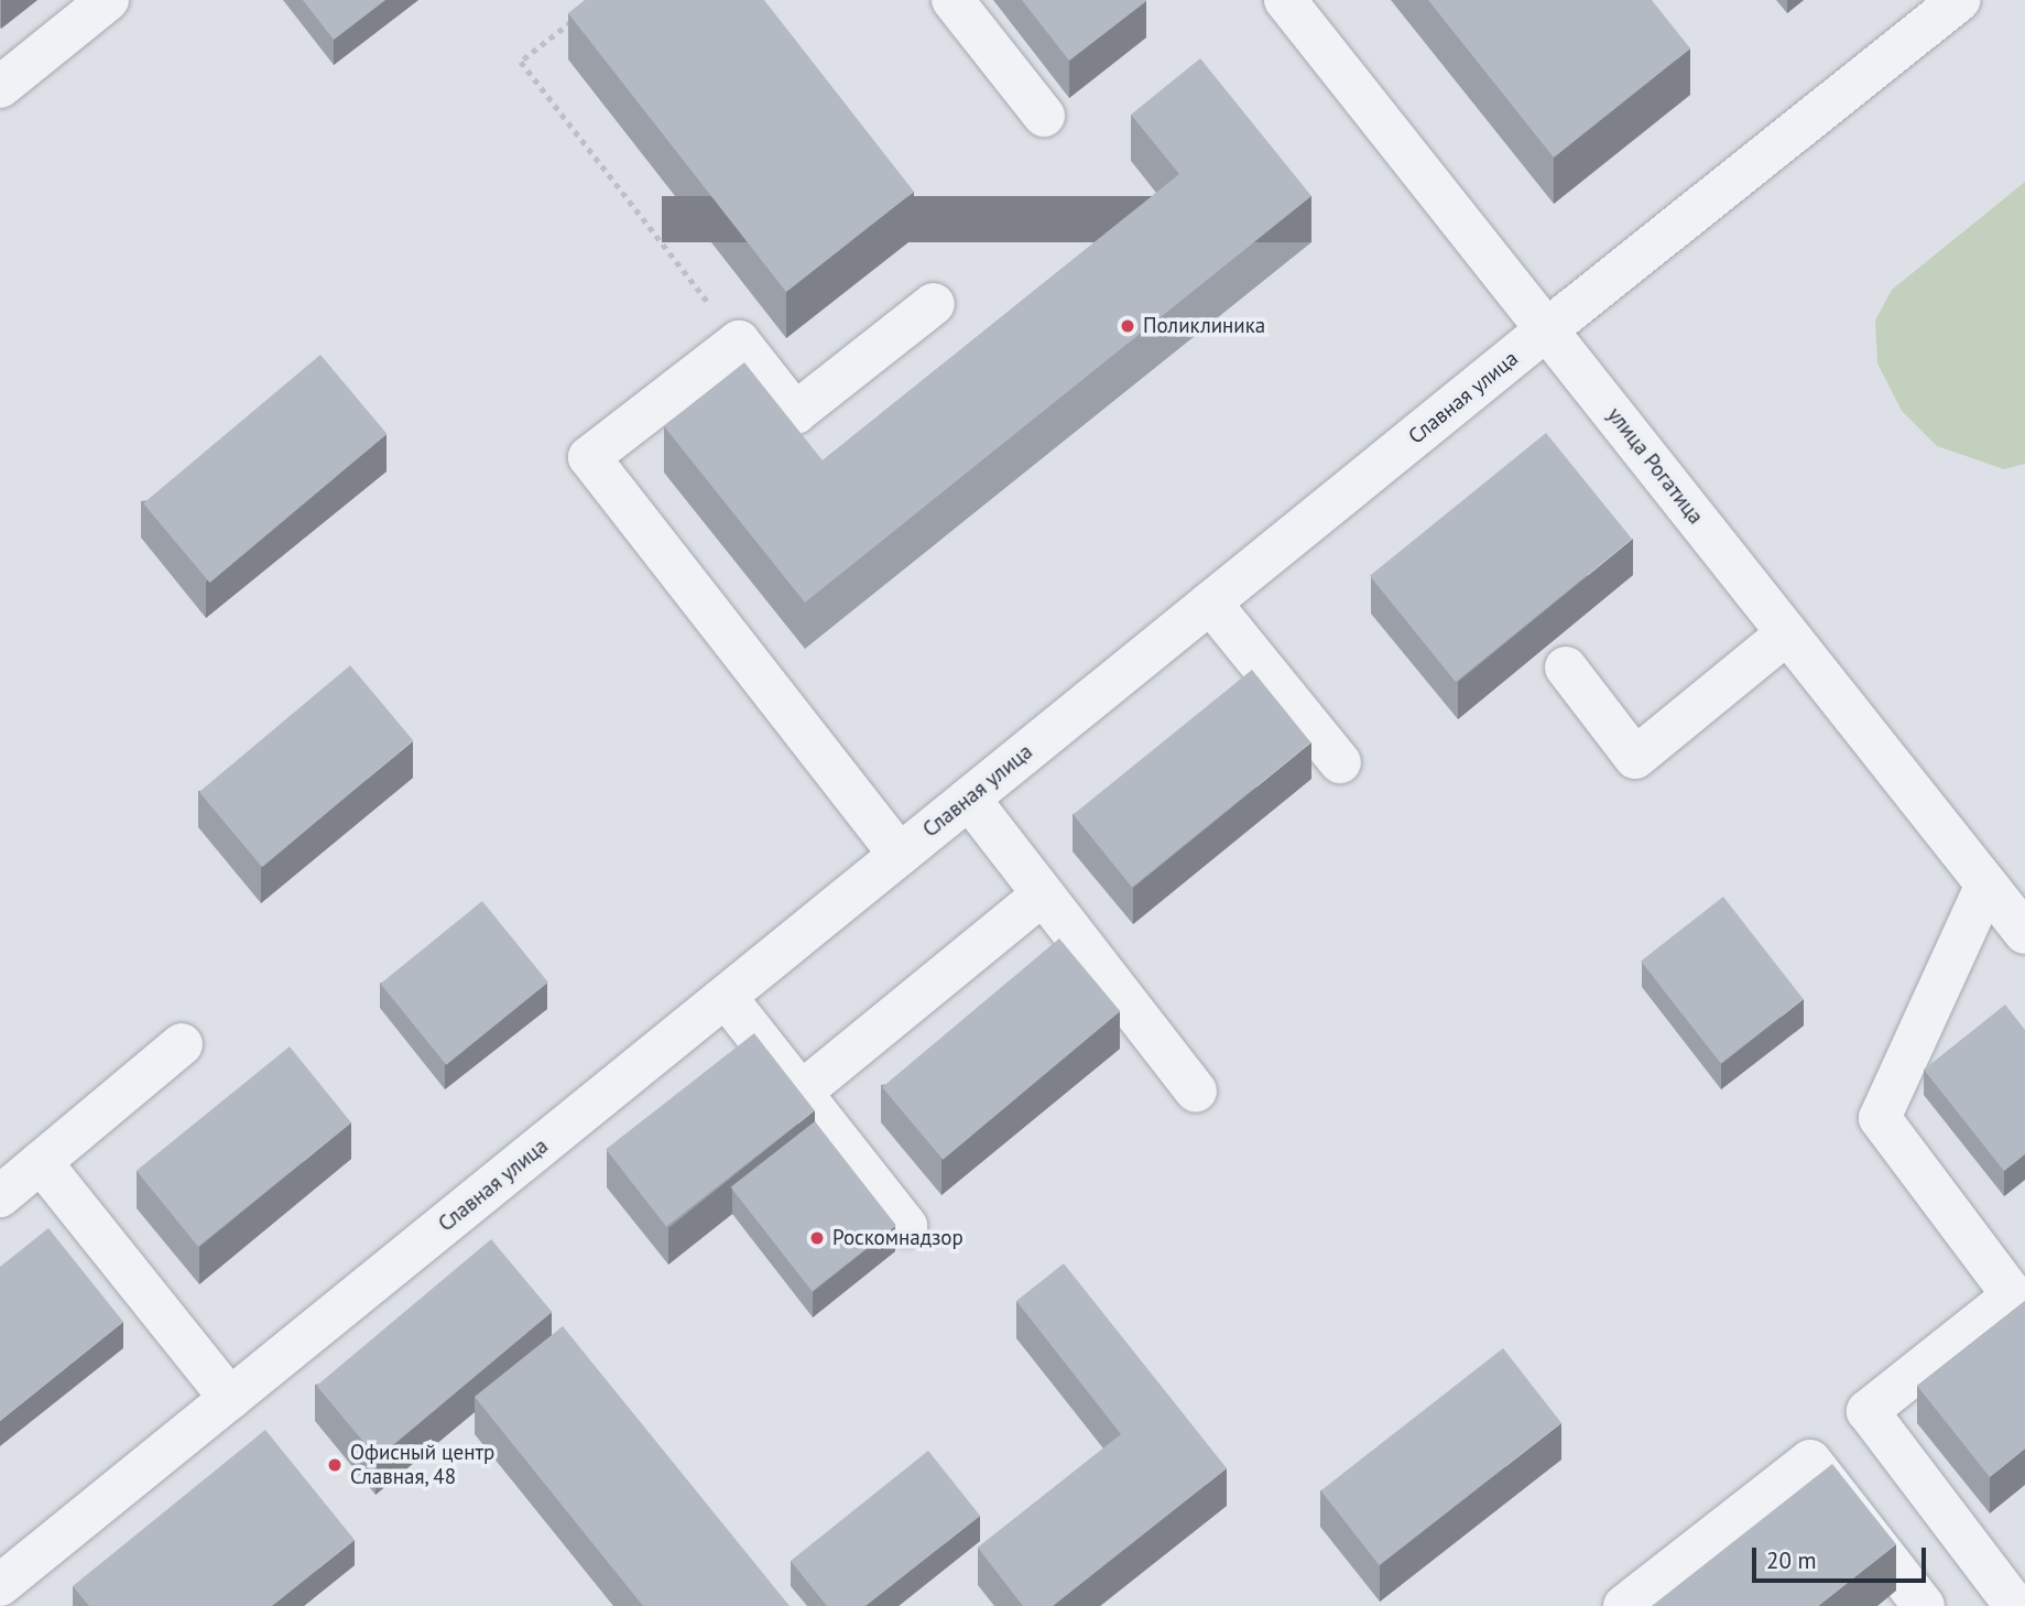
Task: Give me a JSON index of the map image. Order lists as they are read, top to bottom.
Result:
{
  "streets": {
    "street": ["Славная улица", "улица Рогатица"]
  },
  "crossings": [
    ["Славная улица", "улица Рогатица"]
  ],
  "places": ["Поликлиника", "Роскомнадзор", "Офисный центр Славная, 48"],
  "scale_bar": "20 m"
}
